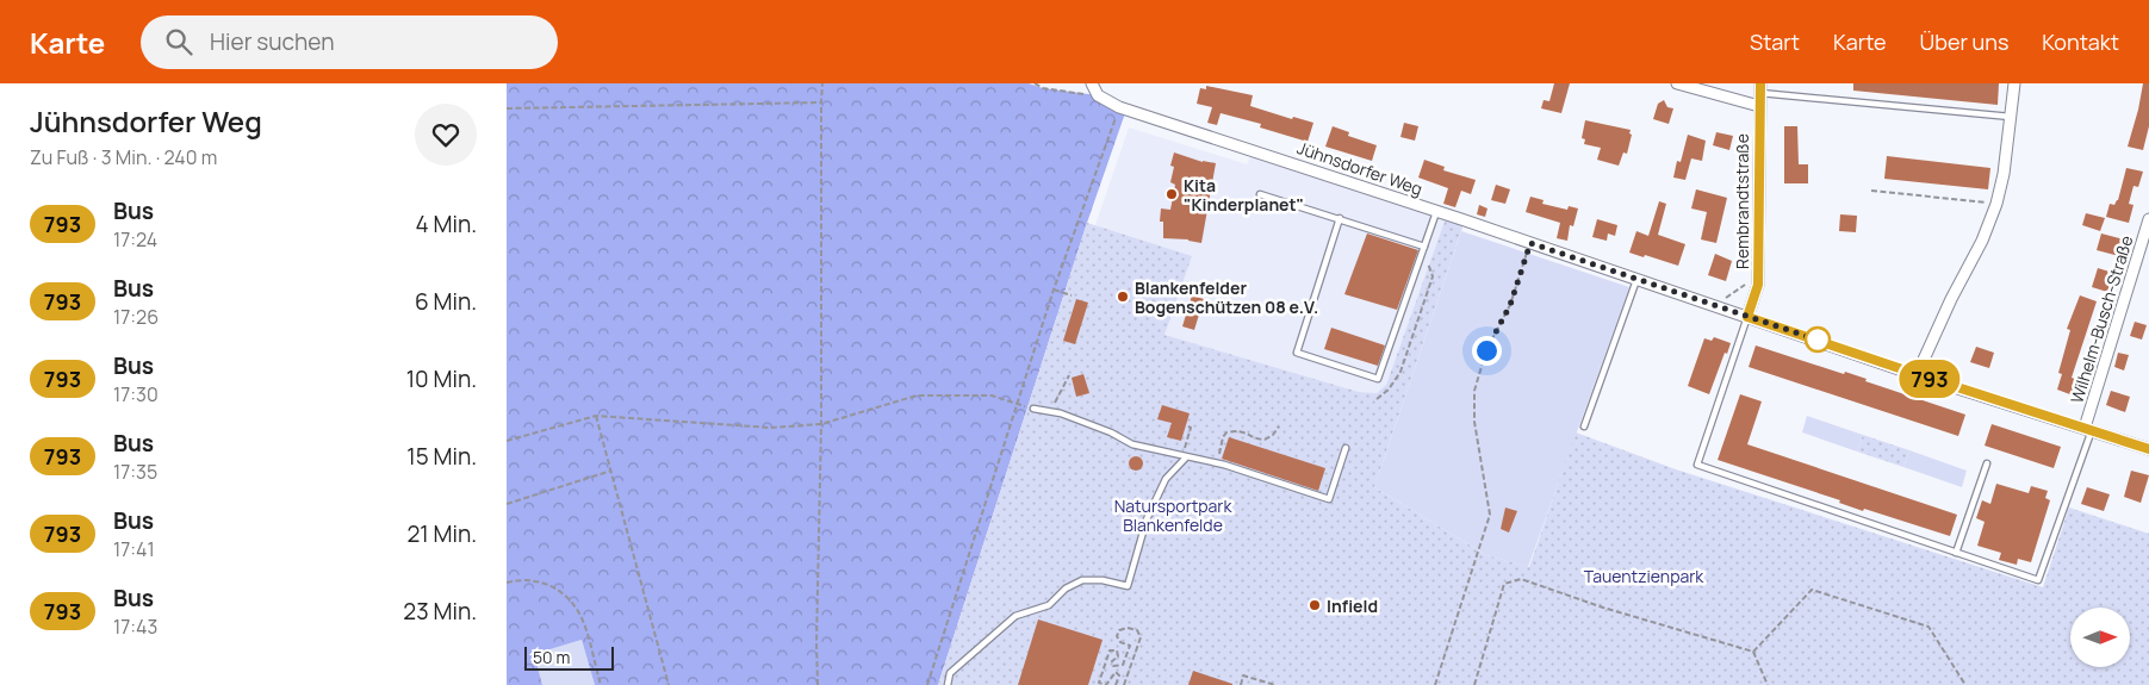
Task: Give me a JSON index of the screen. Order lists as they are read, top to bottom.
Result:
{
  "streets": {
    "street": ["Jühnsdorfer Weg", "Rembrandtstraße", "Wilhelm-Busch-Straße"]
  },
  "crossings": [
    ["Jühnsdorfer Weg", "Rembrandtstraße"],
    ["Jühnsdorfer Weg", "Wilhelm-Busch-Straße"]
  ],
  "parks": ["Natursportpark Blankenfelde", "Tauentzienpark"],
  "places": ["Kita \"Kinderplanet\"", "Blankenfelder Bogenschützen 08 e.V.", "Infield"],
  "lines": ["bus line 793"],
  "scale_bar": "50 m",
  "north": "right",
  "page": {
    "header": "Karte",
    "search": "Hier suchen",
    "nav": [
      "Start",
      "Karte",
      "Über uns",
      "Kontakt"
    ],
    "heading": ["Jühnsdorfer Weg", "Zu Fuß · 3 Min. · 240 m"],
    "on_map": "793",
    "list": [
      {
        "mark": "793",
        "name": "Bus",
        "note": "17:24",
        "value": "4 Min."
      },
      {
        "mark": "793",
        "name": "Bus",
        "note": "17:26",
        "value": "6 Min."
      },
      {
        "mark": "793",
        "name": "Bus",
        "note": "17:30",
        "value": "10 Min."
      },
      {
        "mark": "793",
        "name": "Bus",
        "note": "17:35",
        "value": "15 Min."
      },
      {
        "mark": "793",
        "name": "Bus",
        "note": "17:41",
        "value": "21 Min."
      },
      {
        "mark": "793",
        "name": "Bus",
        "note": "17:43",
        "value": "23 Min."
      }
    ],
    "scale": "50 m"
  }
}
